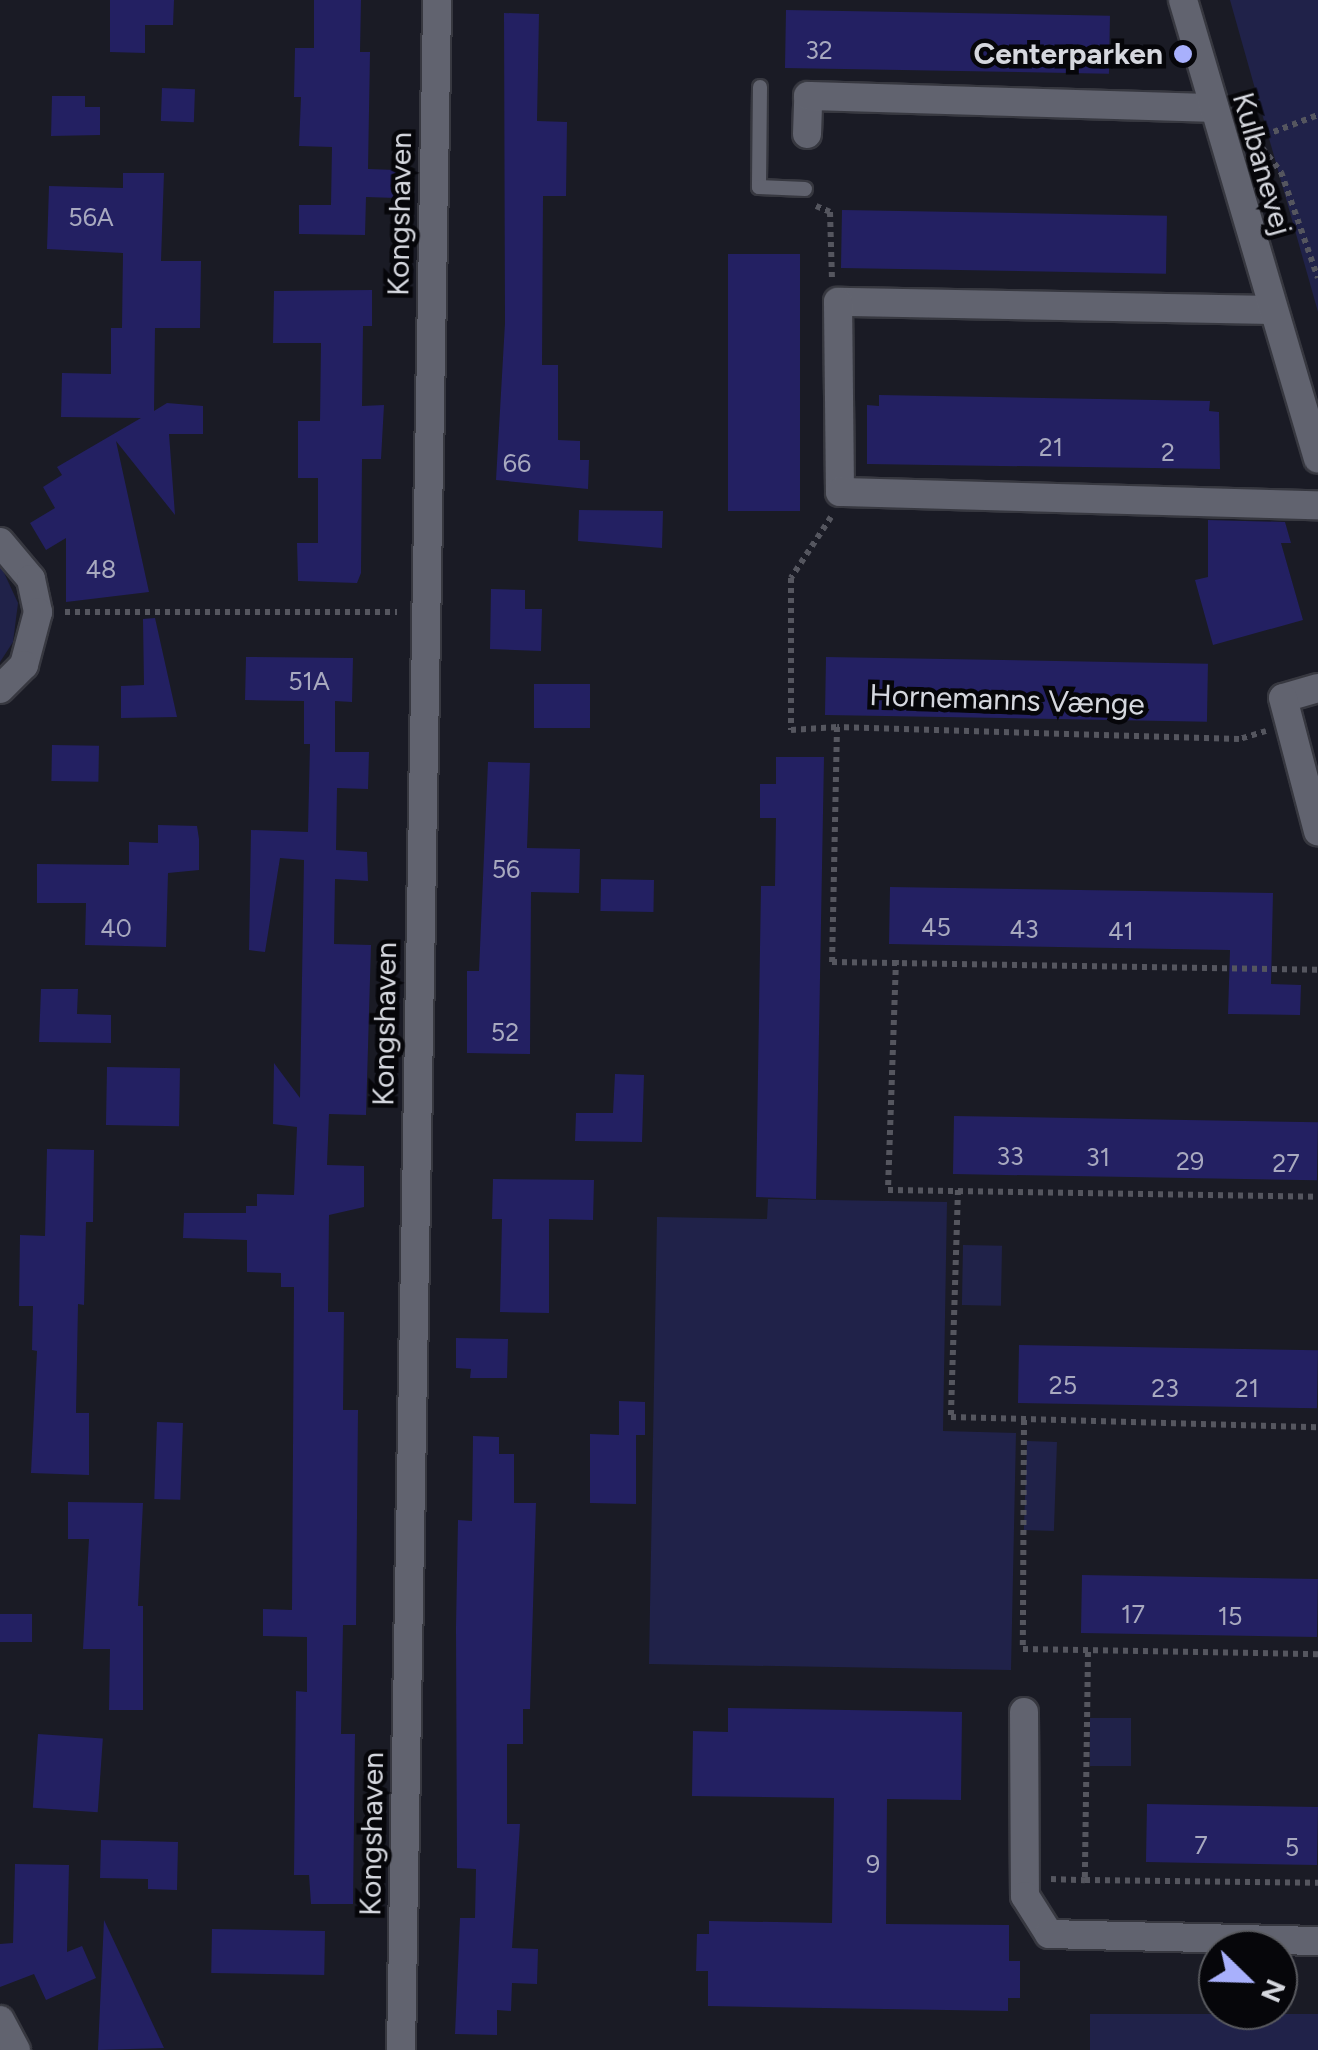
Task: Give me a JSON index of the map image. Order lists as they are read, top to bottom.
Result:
{
  "streets": {
    "street": ["Kulbanevej", "Kongshaven"],
    "path": ["Hornemanns Vænge"]
  },
  "places": ["Centerparken"],
  "house_numbers": [
    "32",
    "56A",
    "21",
    "2",
    "66",
    "48",
    "51A",
    "56",
    "45",
    "40",
    "43",
    "41",
    "52",
    "33",
    "31",
    "29",
    "27",
    "25",
    "23",
    "21",
    "17",
    "15",
    "7",
    "5",
    "9"
  ],
  "north": "bottom right"
}
